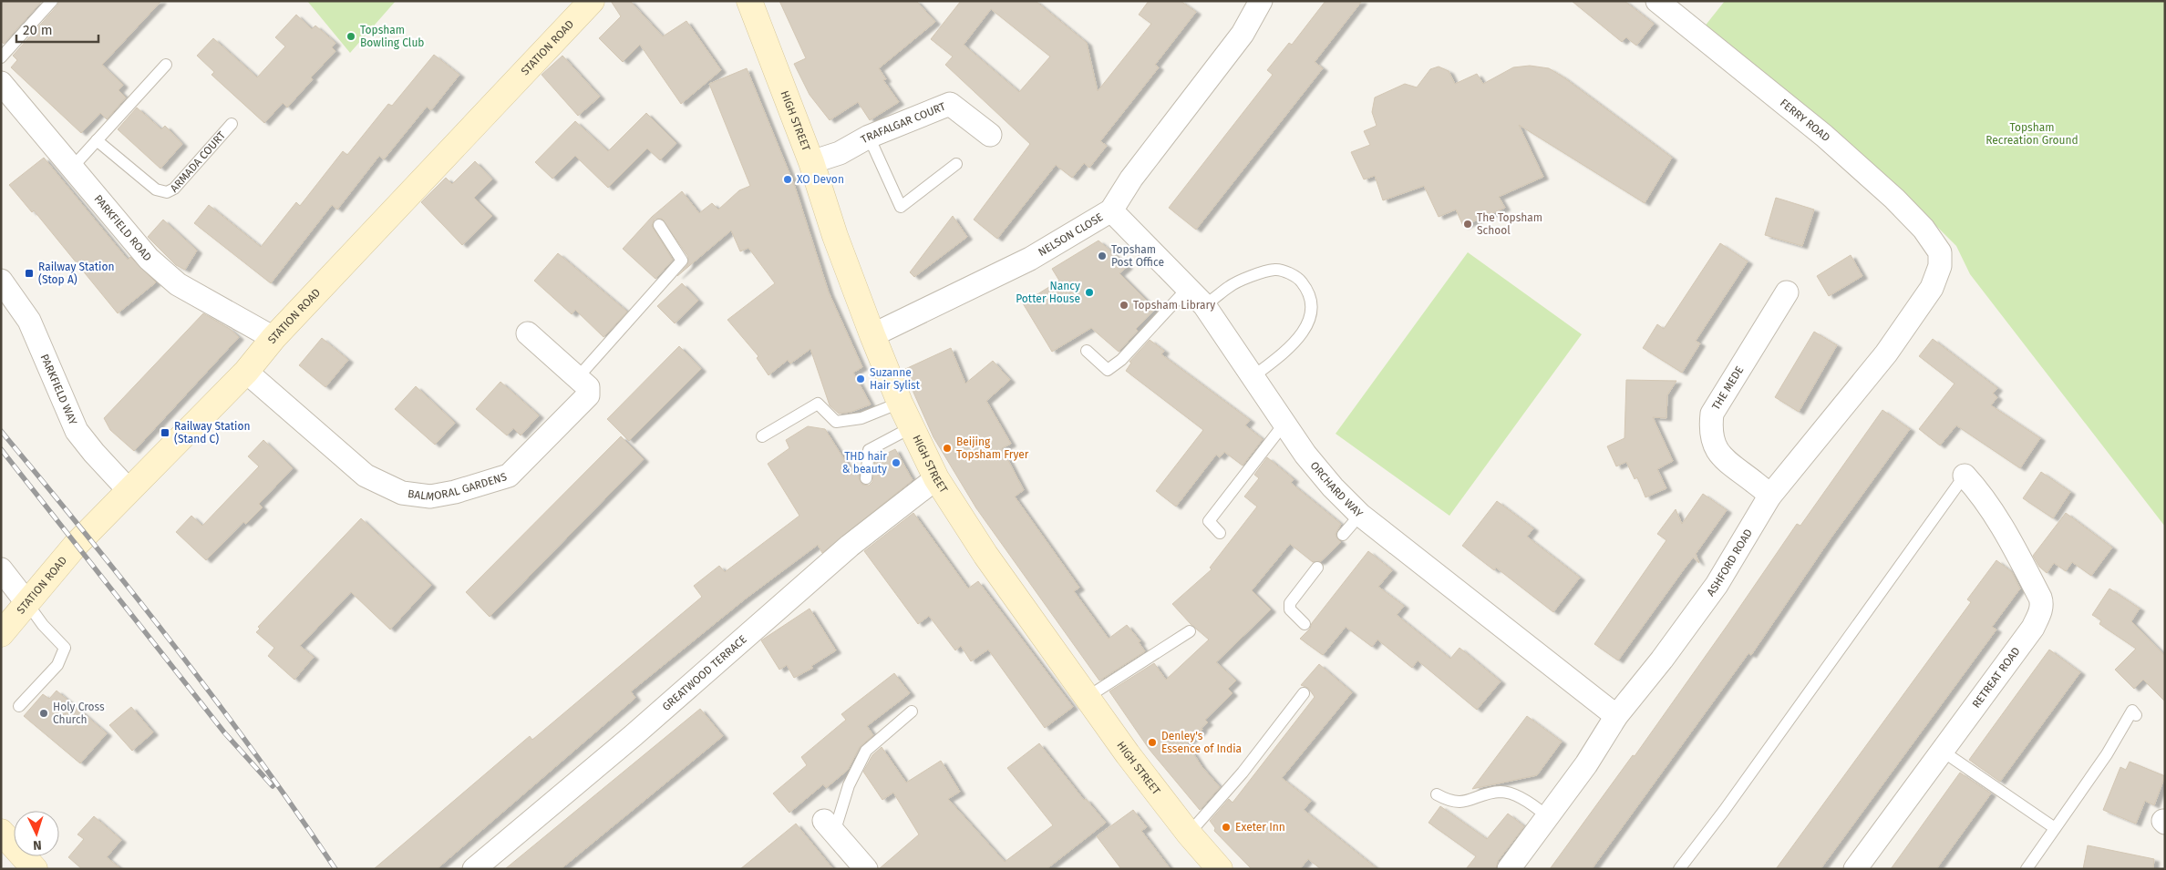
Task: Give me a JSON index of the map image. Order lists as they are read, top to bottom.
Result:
{
  "streets": {
    "street": [
      "STATION ROAD",
      "FERRY ROAD",
      "HIGH STREET",
      "TRAFALGAR COURT",
      "PARKFIELD ROAD",
      "NELSON CLOSE",
      "THE MEDE",
      "PARKFIELD WAY",
      "BALMORAL GARDENS",
      "ORCHARD WAY",
      "ASHFORD ROAD",
      "GREATWOOD TERRACE",
      "RETREAT ROAD"
    ],
    "lane": ["ARMADA COURT"]
  },
  "crossings": [
    ["STATION ROAD", "PARKFIELD ROAD"],
    ["STATION ROAD", "PARKFIELD WAY"],
    ["STATION ROAD", "BALMORAL GARDENS"],
    ["FERRY ROAD", "ASHFORD ROAD"],
    ["HIGH STREET", "TRAFALGAR COURT"],
    ["HIGH STREET", "NELSON CLOSE"],
    ["HIGH STREET", "GREATWOOD TERRACE"],
    ["NELSON CLOSE", "ORCHARD WAY"],
    ["THE MEDE", "ASHFORD ROAD"],
    ["ORCHARD WAY", "ASHFORD ROAD"]
  ],
  "parks": ["Topsham Recreation Ground"],
  "places": {
    "other": [
      "Topsham Bowling Club",
      "XO Devon",
      "The Topsham School",
      "Topsham Post Office",
      "Nancy Potter House",
      "Topsham Library",
      "Suzanne Hair Sylist",
      "Beijing Topsham Fryer",
      "THD hair & beauty",
      "Holy Cross Church",
      "Denley's Essence of India",
      "Exeter Inn"
    ],
    "transit": ["Railway Station (Stop A)", "Railway Station (Stand C)"]
  },
  "scale_bar": "20 m",
  "north": "bottom"
}
